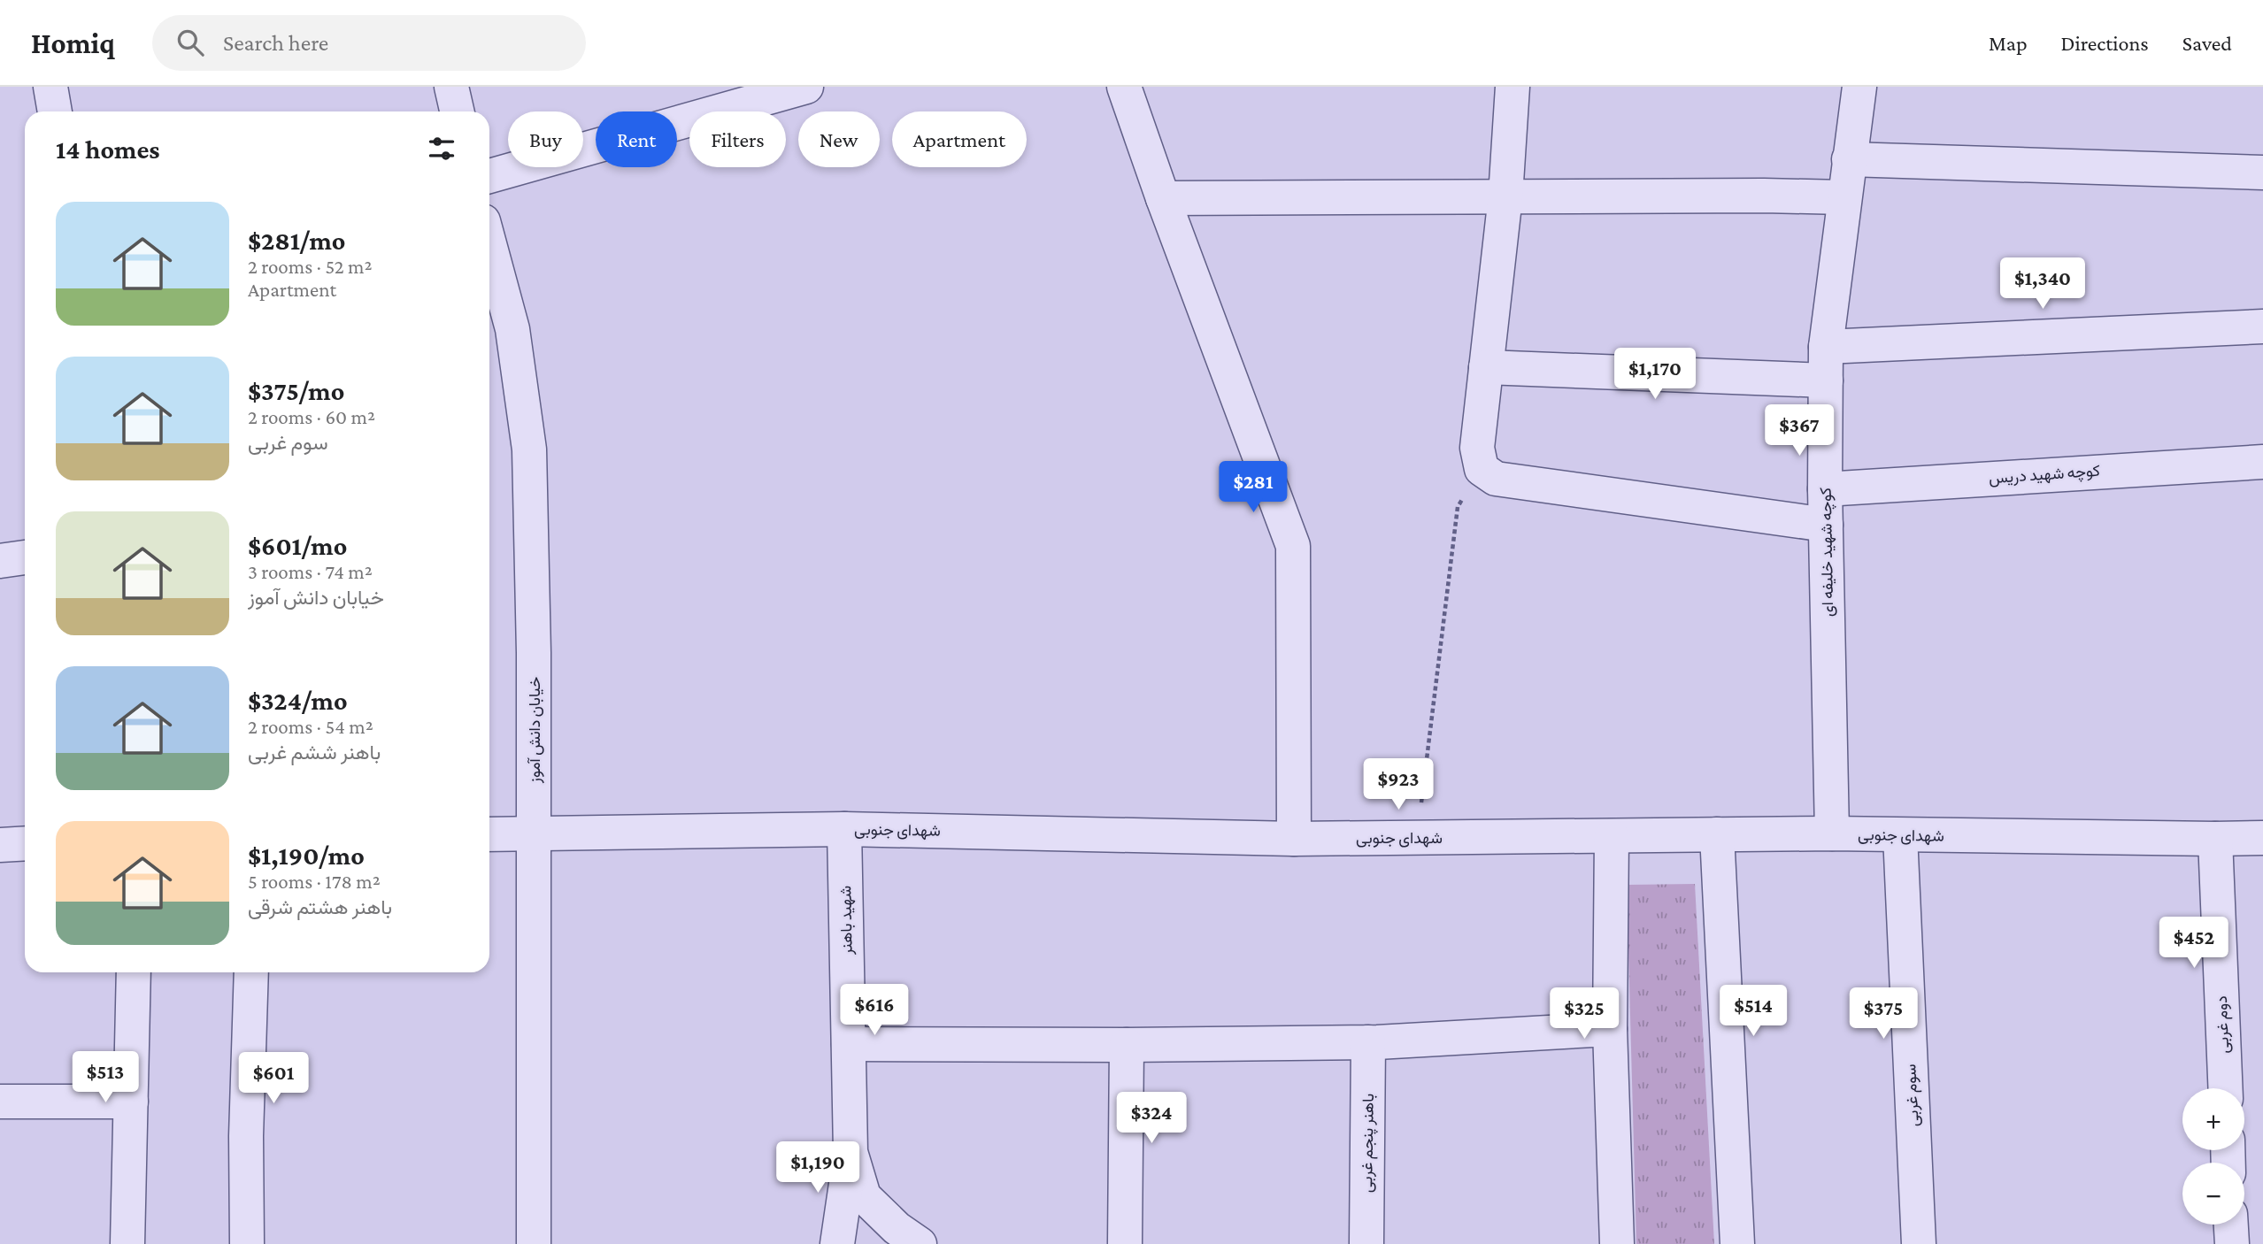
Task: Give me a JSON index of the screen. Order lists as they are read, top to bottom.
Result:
{
  "streets": {
    "street": [
      "کوچه شهید دریس",
      "کوچه شهید خلیفه ای",
      "خیابان دانش آموز",
      "شهدای جنوبی",
      "شهید باهنر",
      "دوم غربی",
      "سوم غربی",
      "باهنر پنجم غربی"
    ]
  },
  "crossings": [
    ["کوچه شهید دریس", "کوچه شهید خلیفه ای"],
    ["کوچه شهید خلیفه ای", "شهدای جنوبی"],
    ["خیابان دانش آموز", "شهدای جنوبی"],
    ["شهدای جنوبی", "شهید باهنر"],
    ["شهدای جنوبی", "دوم غربی"],
    ["شهدای جنوبی", "سوم غربی"]
  ],
  "page": {
    "header": "Homiq",
    "search": "Search here",
    "nav": ["Map", "Directions", "Saved"],
    "chip": [
      "Buy",
      "Rent",
      "Filters",
      "New",
      "Apartment"
    ],
    "heading": "14 homes",
    "list": [
      {
        "name": "$281/mo",
        "note": "2 rooms · 52 m² · Apartment"
      },
      {
        "name": "$375/mo",
        "note": "2 rooms · 60 m² · سوم غربی"
      },
      {
        "name": "$601/mo",
        "note": "3 rooms · 74 m² · خیابان دانش آموز"
      },
      {
        "name": "$324/mo",
        "note": "2 rooms · 54 m² · باهنر ششم غربی"
      },
      {
        "name": "$1,190/mo",
        "note": "5 rooms · 178 m² · باهنر هشتم شرقی"
      }
    ],
    "price": [
      "$1,340",
      "$1,170",
      "$367",
      "$281",
      "$923",
      "$452",
      "$616",
      "$514",
      "$325",
      "$375",
      "$513",
      "$601",
      "$324",
      "$1,190"
    ],
    "map_buttons": ["+", "−"]
  }
}
